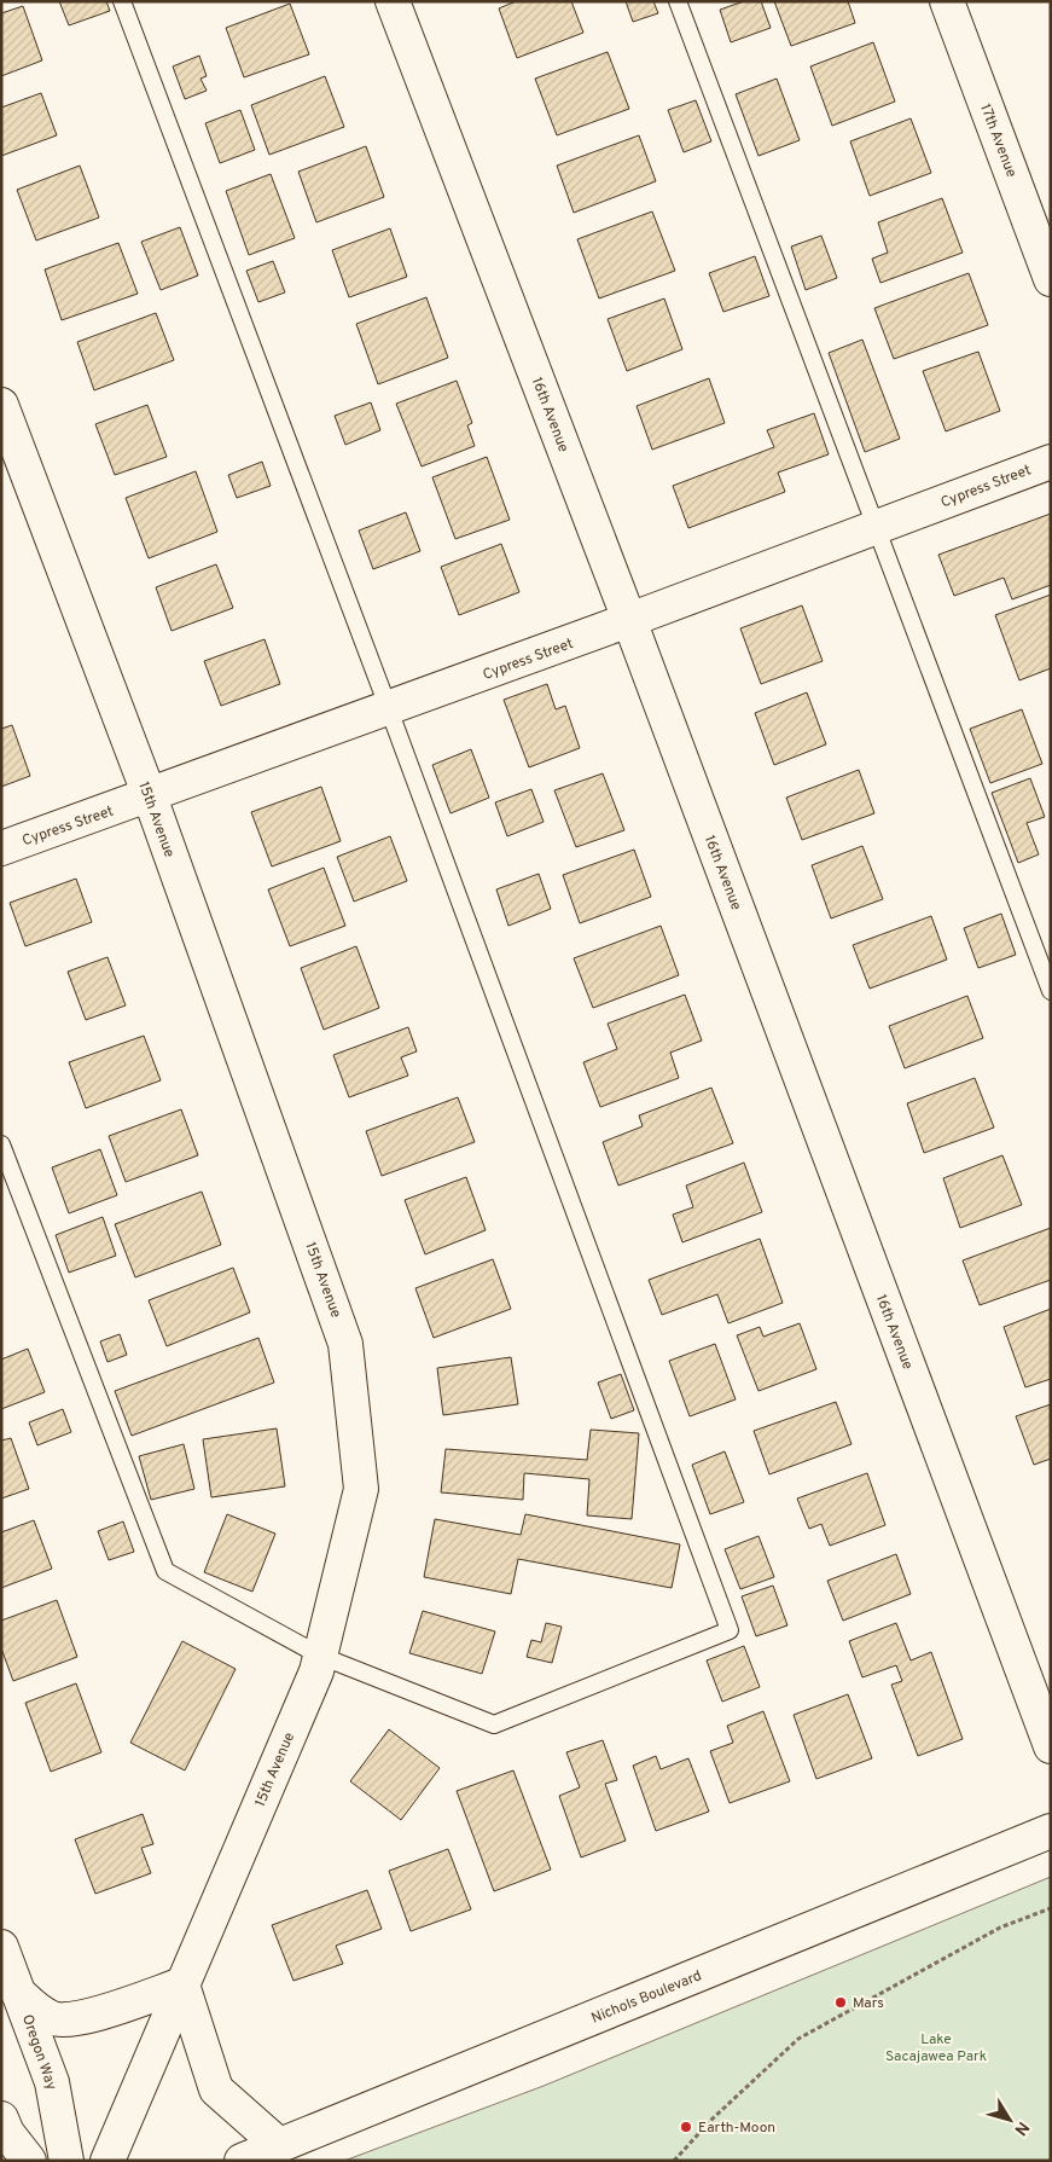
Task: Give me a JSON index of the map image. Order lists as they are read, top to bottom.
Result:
{
  "streets": {
    "street": [
      "17th Avenue",
      "16th Avenue",
      "Cypress Street",
      "15th Avenue",
      "Nichols Boulevard",
      "Oregon Way"
    ]
  },
  "crossings": [
    ["16th Avenue", "Cypress Street"],
    ["Cypress Street", "15th Avenue"]
  ],
  "parks": ["Lake Sacajawea Park"],
  "places": ["Mars", "Earth-Moon"],
  "north": "bottom right"
}
